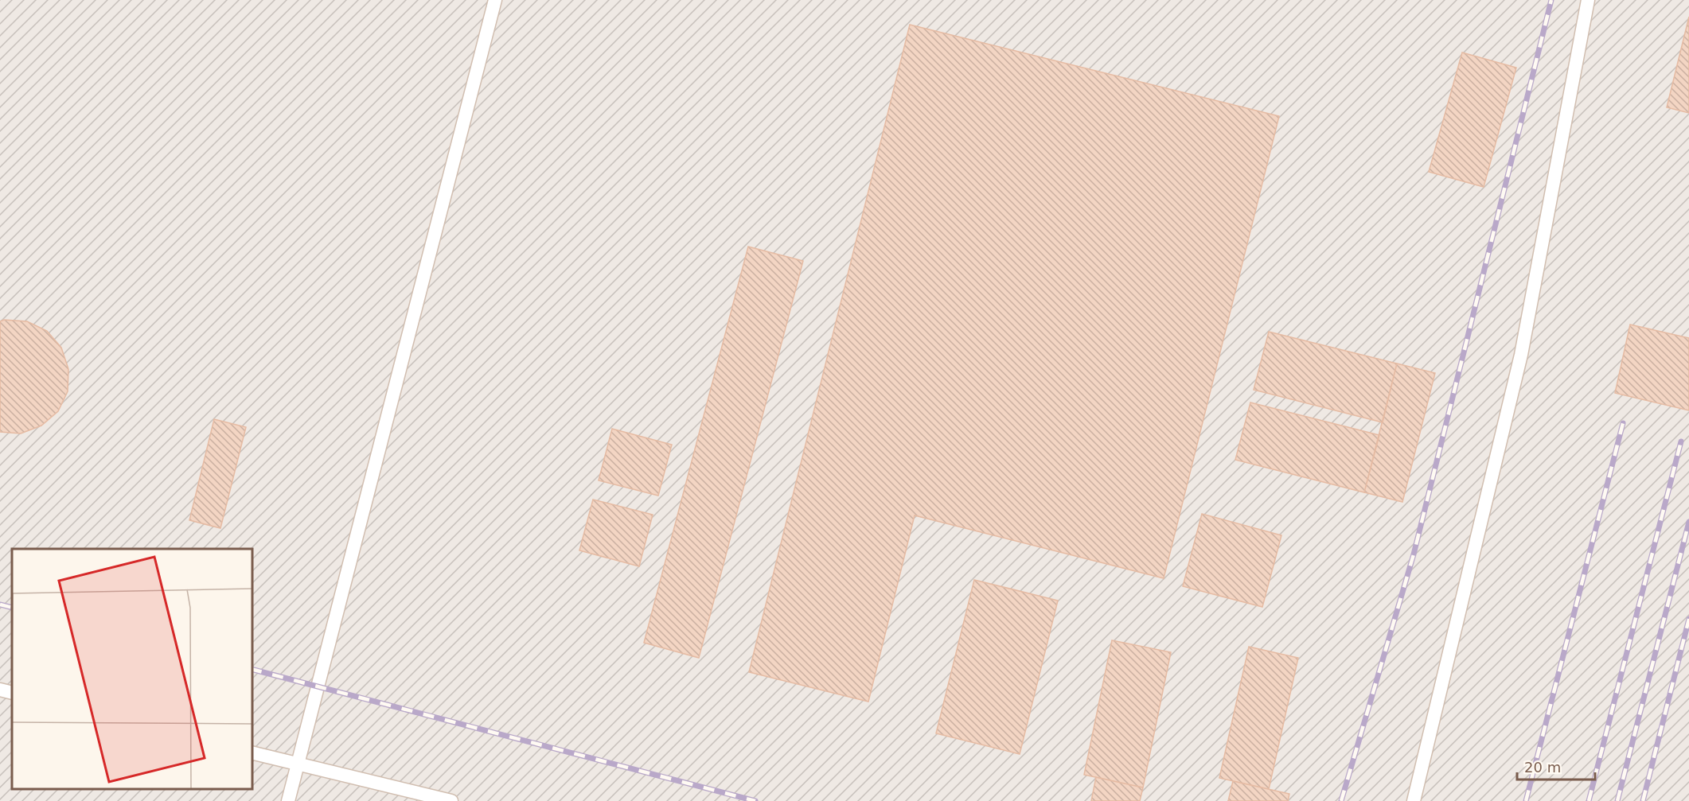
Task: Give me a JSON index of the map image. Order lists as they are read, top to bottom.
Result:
{
  "scale_bar": "20 m"
}
